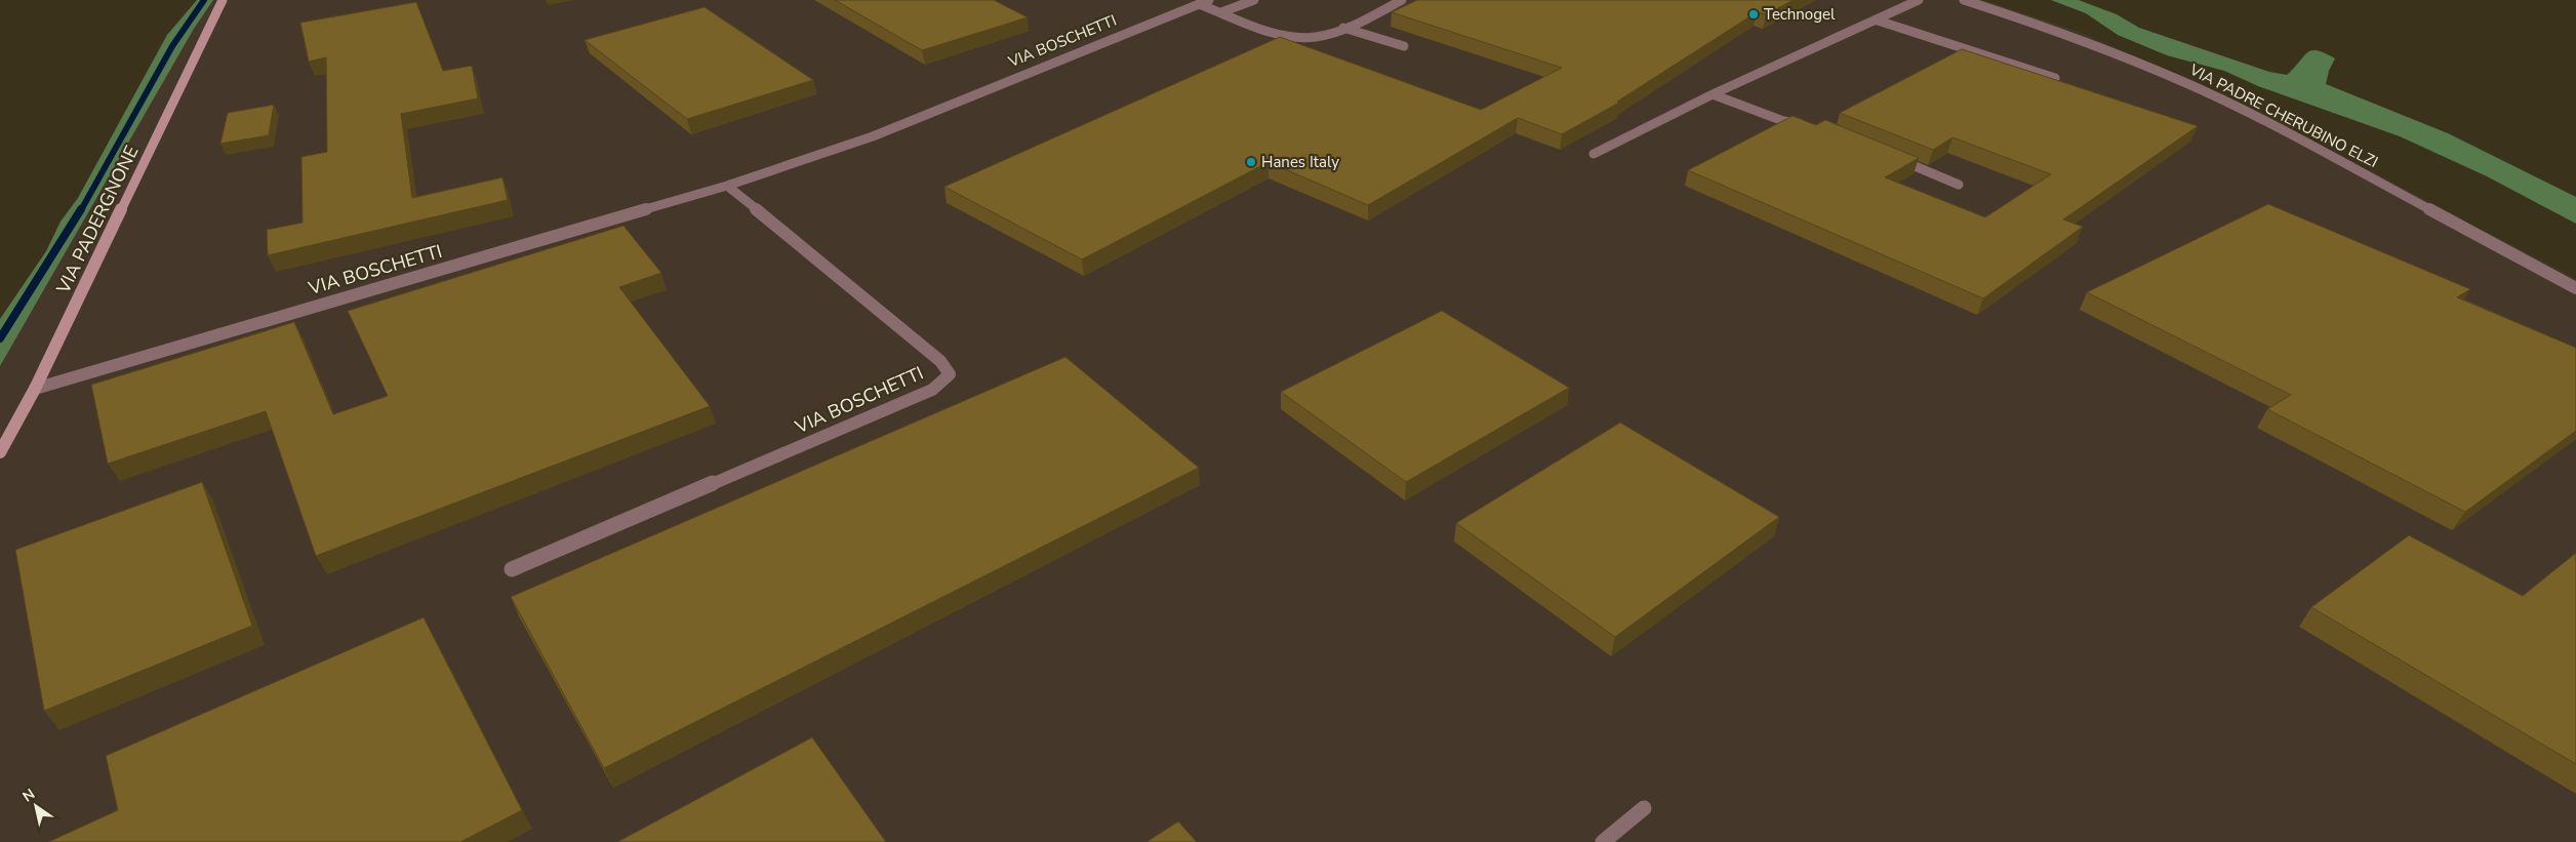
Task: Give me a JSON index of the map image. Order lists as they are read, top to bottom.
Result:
{
  "streets": {
    "street": ["VIA BOSCHETTI", "VIA PADRE CHERUBINO ELZI", "VIA PADERGNONE"]
  },
  "crossings": [
    ["VIA BOSCHETTI", "VIA PADERGNONE"]
  ],
  "places": ["Technogel", "Hanes Italy"],
  "north": "top left"
}
